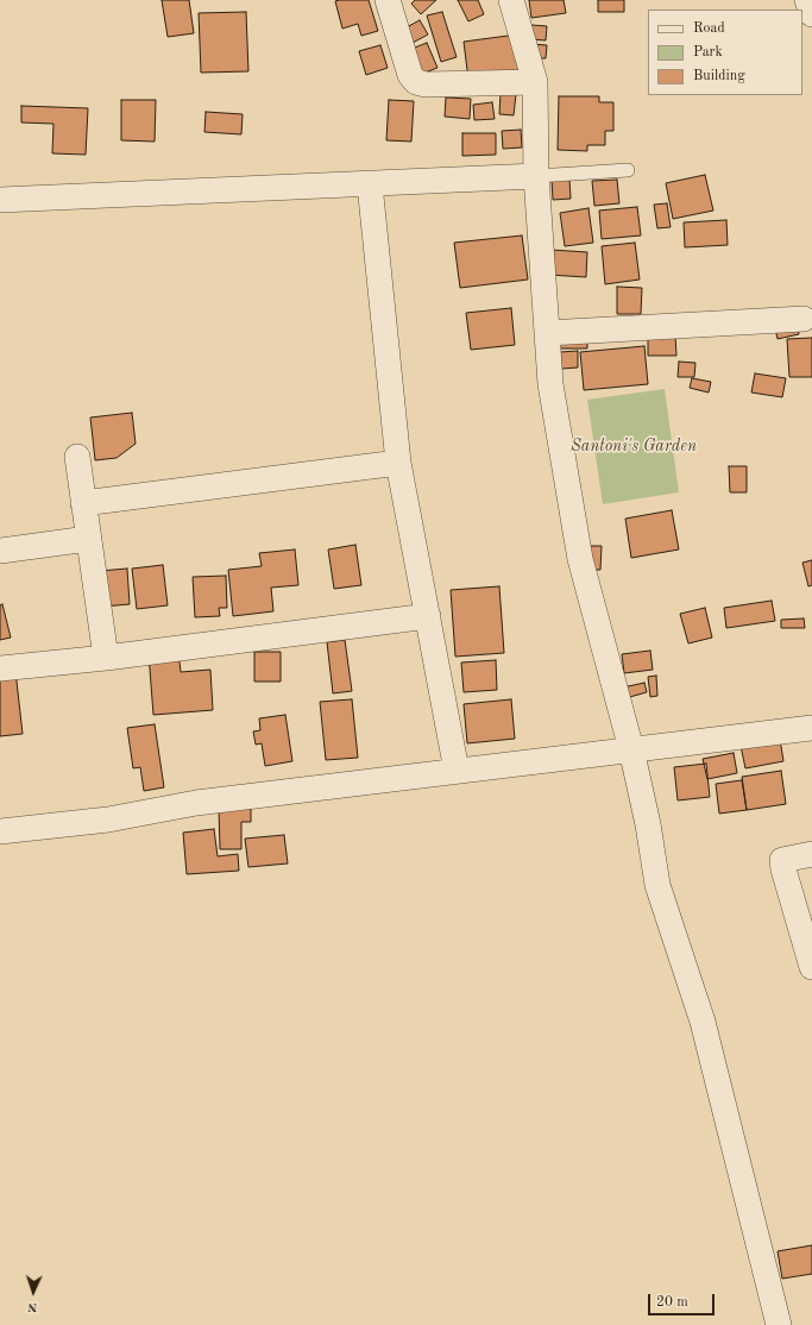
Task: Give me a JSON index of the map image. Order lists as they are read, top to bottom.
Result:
{
  "parks": ["Santoni's Garden"],
  "legend": ["Road", "Park", "Building"],
  "scale_bar": "20 m",
  "north": "bottom"
}
